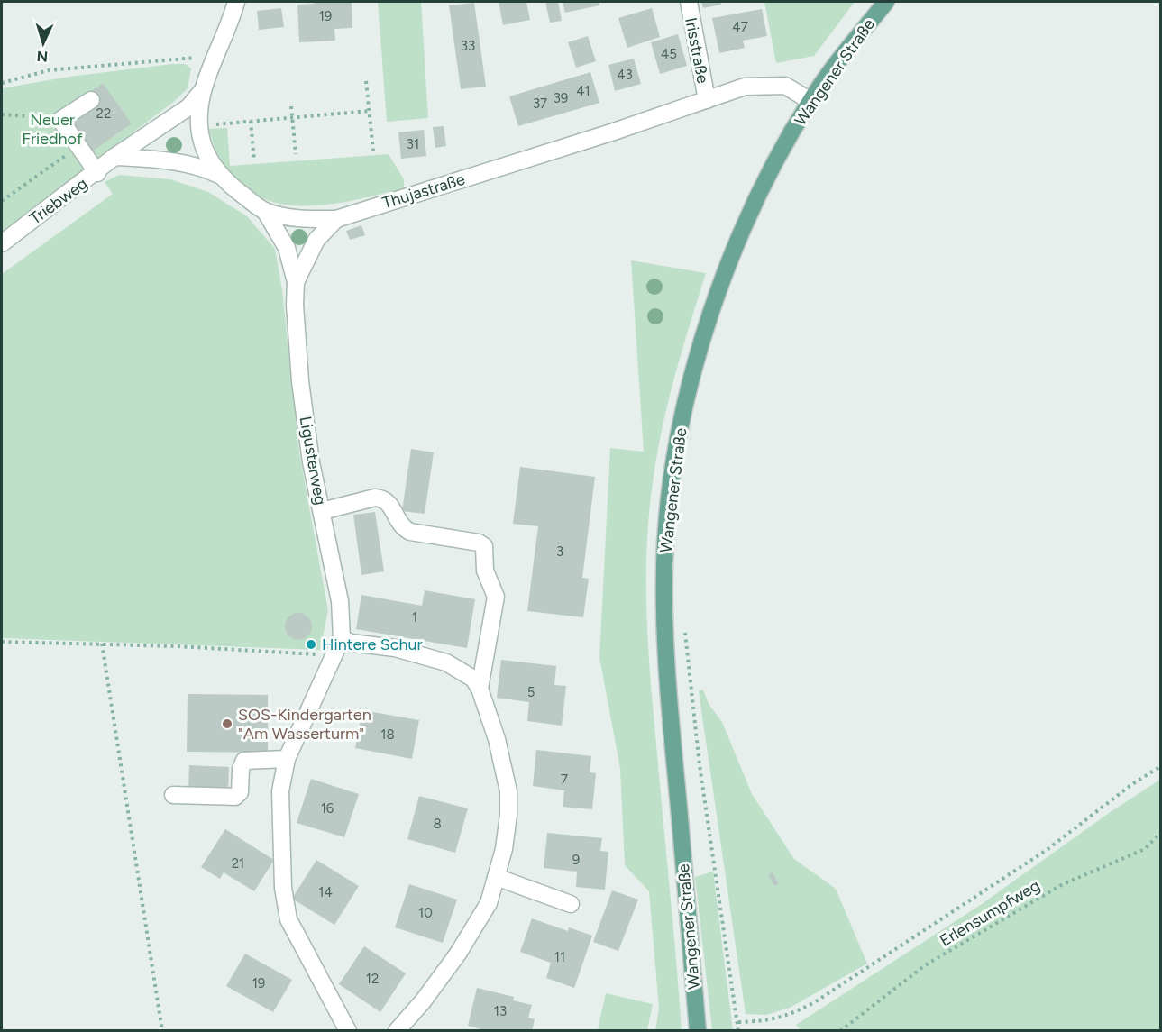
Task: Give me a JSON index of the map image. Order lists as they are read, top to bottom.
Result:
{
  "streets": {
    "main road": ["Wangener Straße"],
    "street": [
      "Irisstraße",
      "Thujastraße",
      "Triebweg",
      "Ligusterweg"
    ],
    "path": ["Erlensumpfweg"]
  },
  "crossings": [
    ["Irisstraße", "Thujastraße"],
    ["Wangener Straße", "Thujastraße"],
    ["Thujastraße", "Triebweg"],
    ["Thujastraße", "Ligusterweg"]
  ],
  "parks": ["Neuer Friedhof"],
  "places": ["Hintere Schur", "SOS-Kindergarten \"Am Wasserturm\""],
  "house_numbers": [
    "19",
    "47",
    "33",
    "45",
    "43",
    "41",
    "39",
    "37",
    "22",
    "31",
    "3",
    "1",
    "5",
    "18",
    "7",
    "16",
    "8",
    "9",
    "21",
    "14",
    "10",
    "11",
    "12",
    "19",
    "13"
  ],
  "north": "bottom"
}
